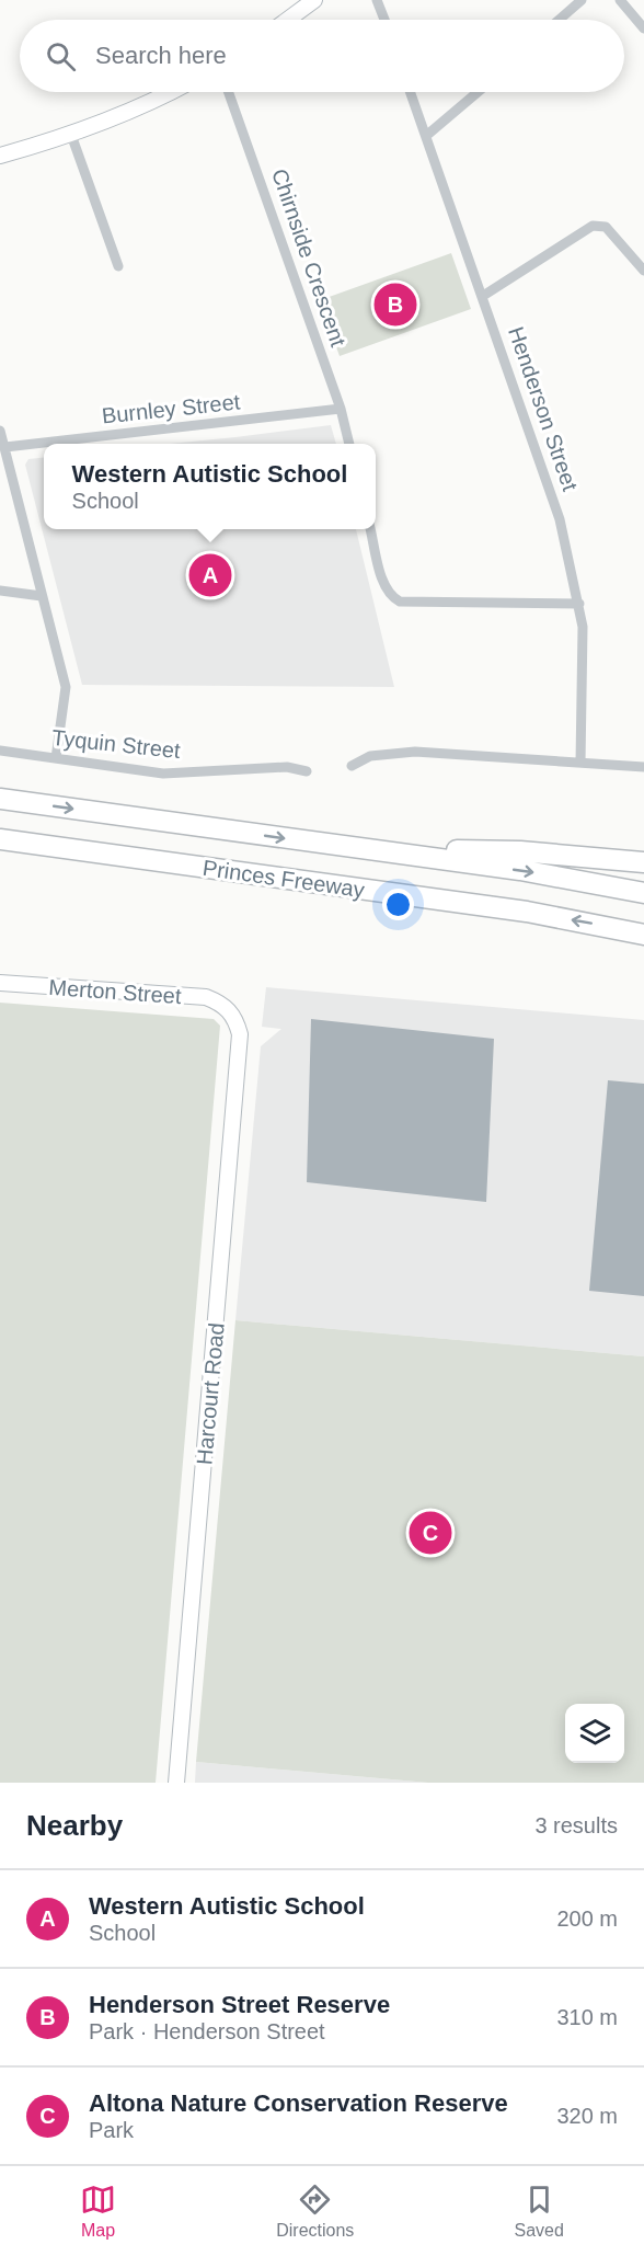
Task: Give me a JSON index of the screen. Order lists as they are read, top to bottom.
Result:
{
  "streets": {
    "highway": ["Princes Freeway"],
    "street": [
      "Chirnside Crescent",
      "Burnley Street",
      "Henderson Street",
      "Tyquin Street",
      "Merton Street",
      "Harcourt Road"
    ]
  },
  "crossings": [
    ["Chirnside Crescent", "Burnley Street"],
    ["Merton Street", "Harcourt Road"]
  ],
  "page": {
    "search": "Search here",
    "pins": ["B", "A", "C"],
    "popup": ["Western Autistic School", "School"],
    "heading": ["Nearby", "3 results"],
    "list": [
      {
        "mark": "A",
        "name": "Western Autistic School",
        "note": "School",
        "value": "200 m"
      },
      {
        "mark": "B",
        "name": "Henderson Street Reserve",
        "note": "Park · Henderson Street",
        "value": "310 m"
      },
      {
        "mark": "C",
        "name": "Altona Nature Conservation Reserve",
        "note": "Park",
        "value": "320 m"
      }
    ],
    "nav": ["Map", "Directions", "Saved"]
  }
}
